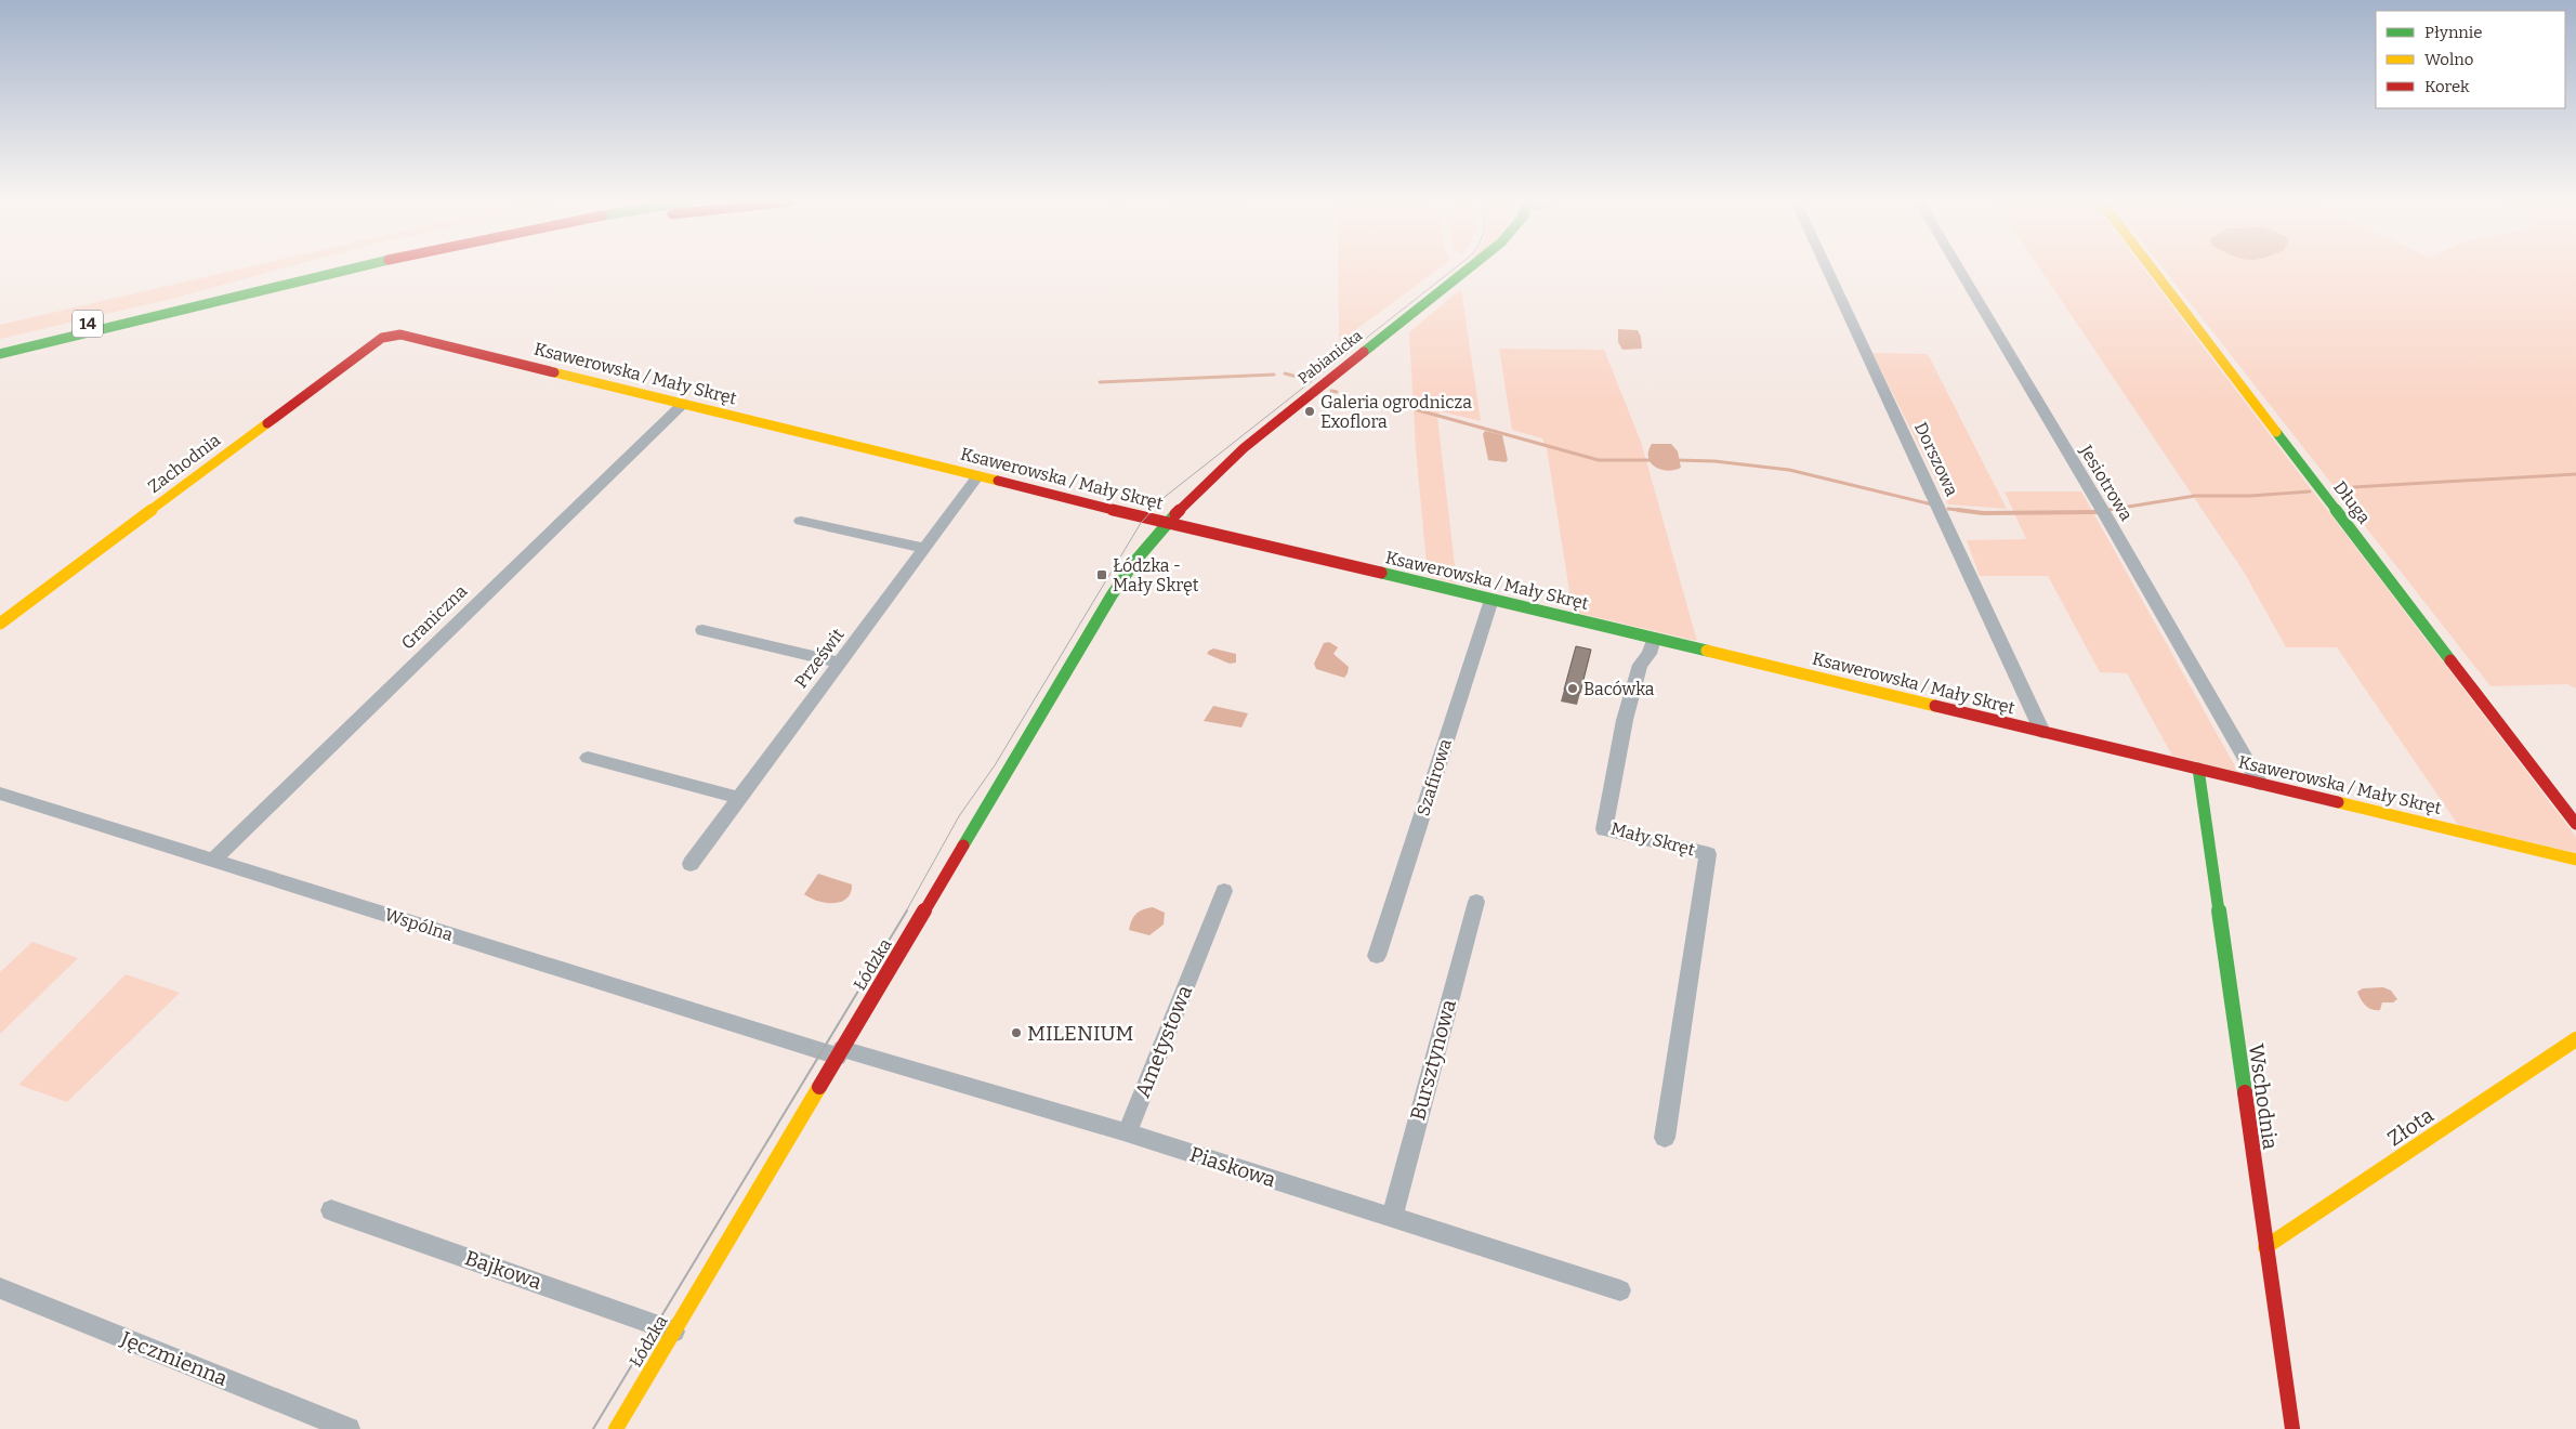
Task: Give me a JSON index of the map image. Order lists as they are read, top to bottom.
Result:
{
  "streets": {
    "street": [
      "14",
      "Pabianicka",
      "Ksawerowska / Mały Skręt",
      "Dorszowa",
      "Zachodnia",
      "Jesiotrowa",
      "Długa",
      "Graniczna",
      "Prześwit",
      "Szafirowa",
      "Mały Skręt",
      "Wspólna",
      "Łódzka",
      "Ametystowa",
      "Bursztynowa",
      "Wschodnia",
      "Złota",
      "Piaskowa",
      "Bajkowa",
      "Jęczmienna"
    ]
  },
  "crossings": [
    ["Pabianicka", "Ksawerowska / Mały Skręt"],
    ["Pabianicka", "Łódzka"],
    ["Ksawerowska / Mały Skręt", "Dorszowa"],
    ["Ksawerowska / Mały Skręt", "Zachodnia"],
    ["Ksawerowska / Mały Skręt", "Jesiotrowa"],
    ["Ksawerowska / Mały Skręt", "Graniczna"],
    ["Ksawerowska / Mały Skręt", "Prześwit"],
    ["Ksawerowska / Mały Skręt", "Szafirowa"],
    ["Ksawerowska / Mały Skręt", "Mały Skręt"],
    ["Ksawerowska / Mały Skręt", "Łódzka"],
    ["Ksawerowska / Mały Skręt", "Wschodnia"],
    ["Graniczna", "Wspólna"],
    ["Wspólna", "Łódzka"],
    ["Wspólna", "Piaskowa"],
    ["Łódzka", "Piaskowa"],
    ["Łódzka", "Bajkowa"],
    ["Ametystowa", "Piaskowa"],
    ["Bursztynowa", "Piaskowa"],
    ["Wschodnia", "Złota"]
  ],
  "places": {
    "other": ["Galeria ogrodnicza Exoflora", "Bacówka", "MILENIUM"],
    "transit": ["Łódzka - Mały Skręt"]
  },
  "legend": ["Płynnie", "Wolno", "Korek"]
}
